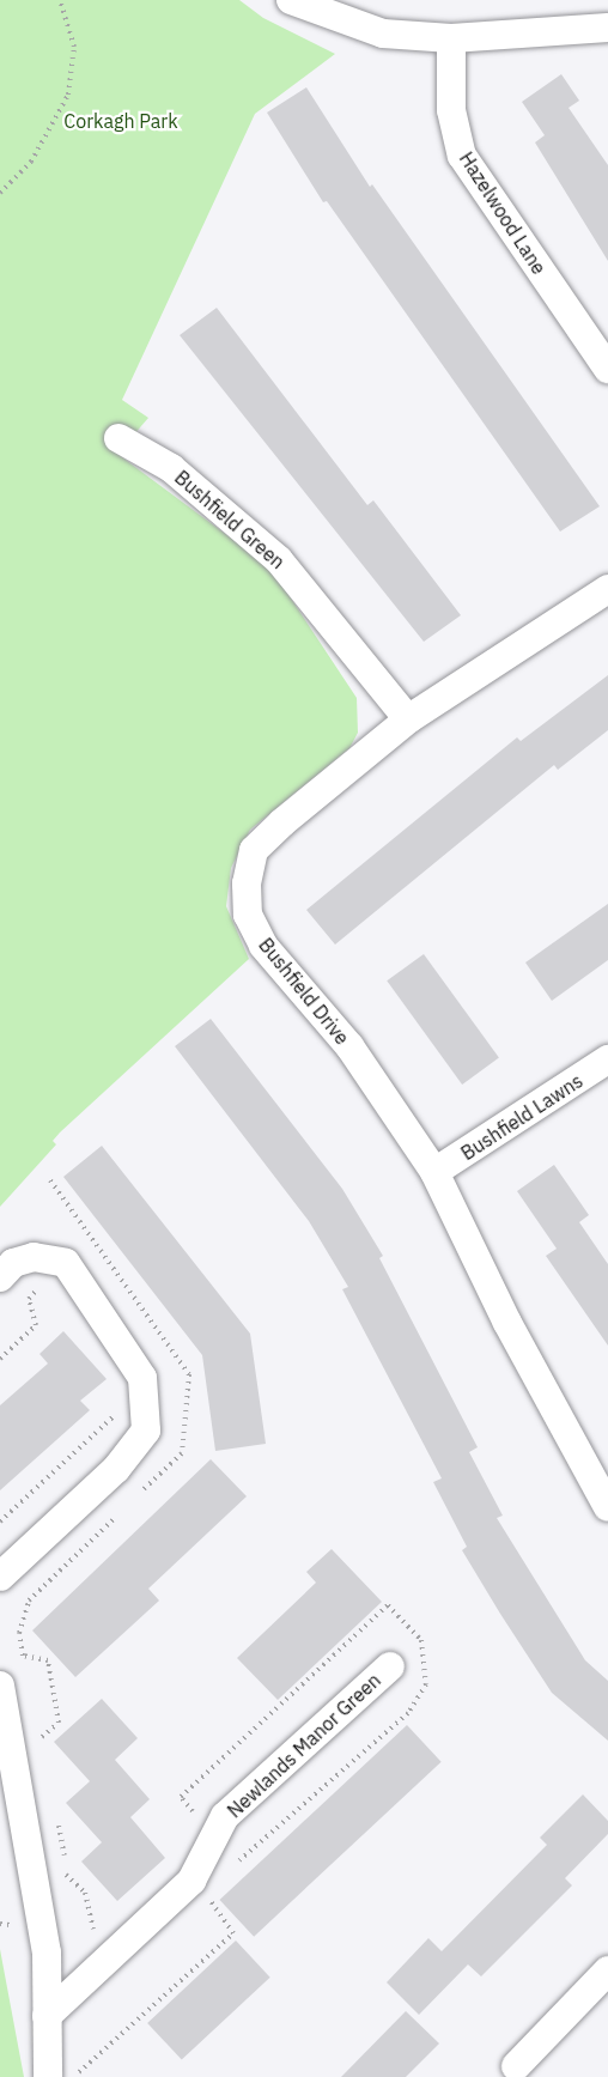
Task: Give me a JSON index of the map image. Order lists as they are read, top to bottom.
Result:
{
  "streets": {
    "street": [
      "Hazelwood Lane",
      "Bushfield Green",
      "Bushfield Drive",
      "Bushfield Lawns",
      "Newlands Manor Green"
    ]
  },
  "crossings": [
    ["Bushfield Green", "Bushfield Drive"],
    ["Bushfield Drive", "Bushfield Lawns"]
  ],
  "parks": ["Corkagh Park"]
}
